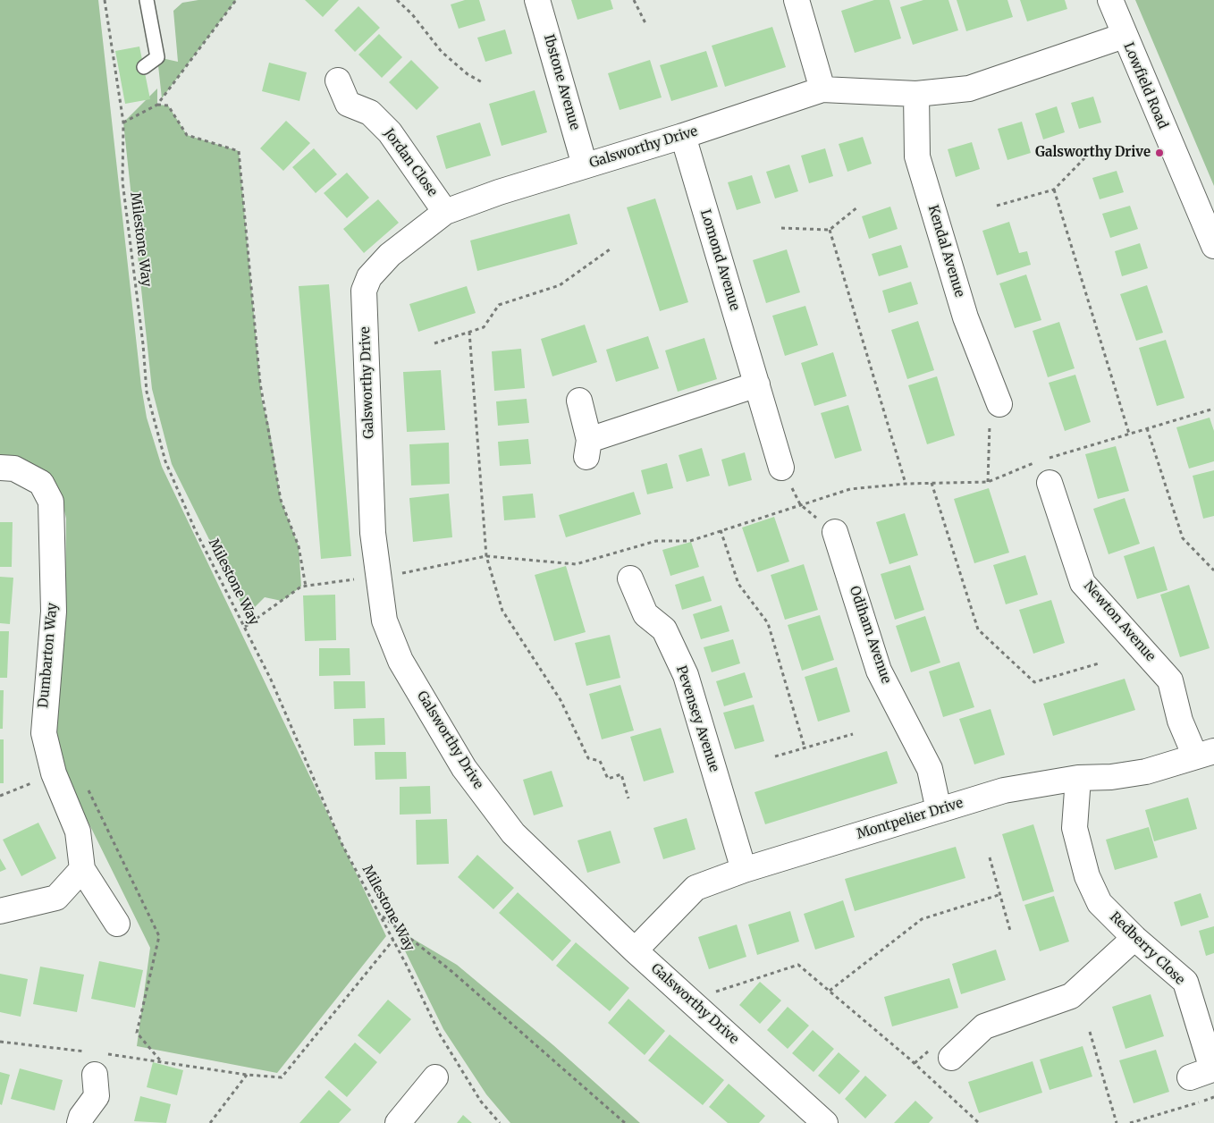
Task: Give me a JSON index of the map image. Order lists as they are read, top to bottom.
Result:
{
  "streets": {
    "street": [
      "Ibstone Avenue",
      "Lowfield Road",
      "Galsworthy Drive",
      "Jordan Close",
      "Kendal Avenue",
      "Lomond Avenue",
      "Newton Avenue",
      "Odiham Avenue",
      "Dumbarton Way",
      "Pevensey Avenue",
      "Montpelier Drive",
      "Redberry Close"
    ],
    "path": ["Milestone Way"]
  },
  "crossings": [
    ["Ibstone Avenue", "Galsworthy Drive"],
    ["Lowfield Road", "Galsworthy Drive"],
    ["Galsworthy Drive", "Jordan Close"],
    ["Galsworthy Drive", "Kendal Avenue"],
    ["Galsworthy Drive", "Lomond Avenue"],
    ["Galsworthy Drive", "Montpelier Drive"],
    ["Newton Avenue", "Montpelier Drive"],
    ["Odiham Avenue", "Montpelier Drive"],
    ["Pevensey Avenue", "Montpelier Drive"],
    ["Montpelier Drive", "Redberry Close"]
  ],
  "places": ["Galsworthy Drive"]
}
